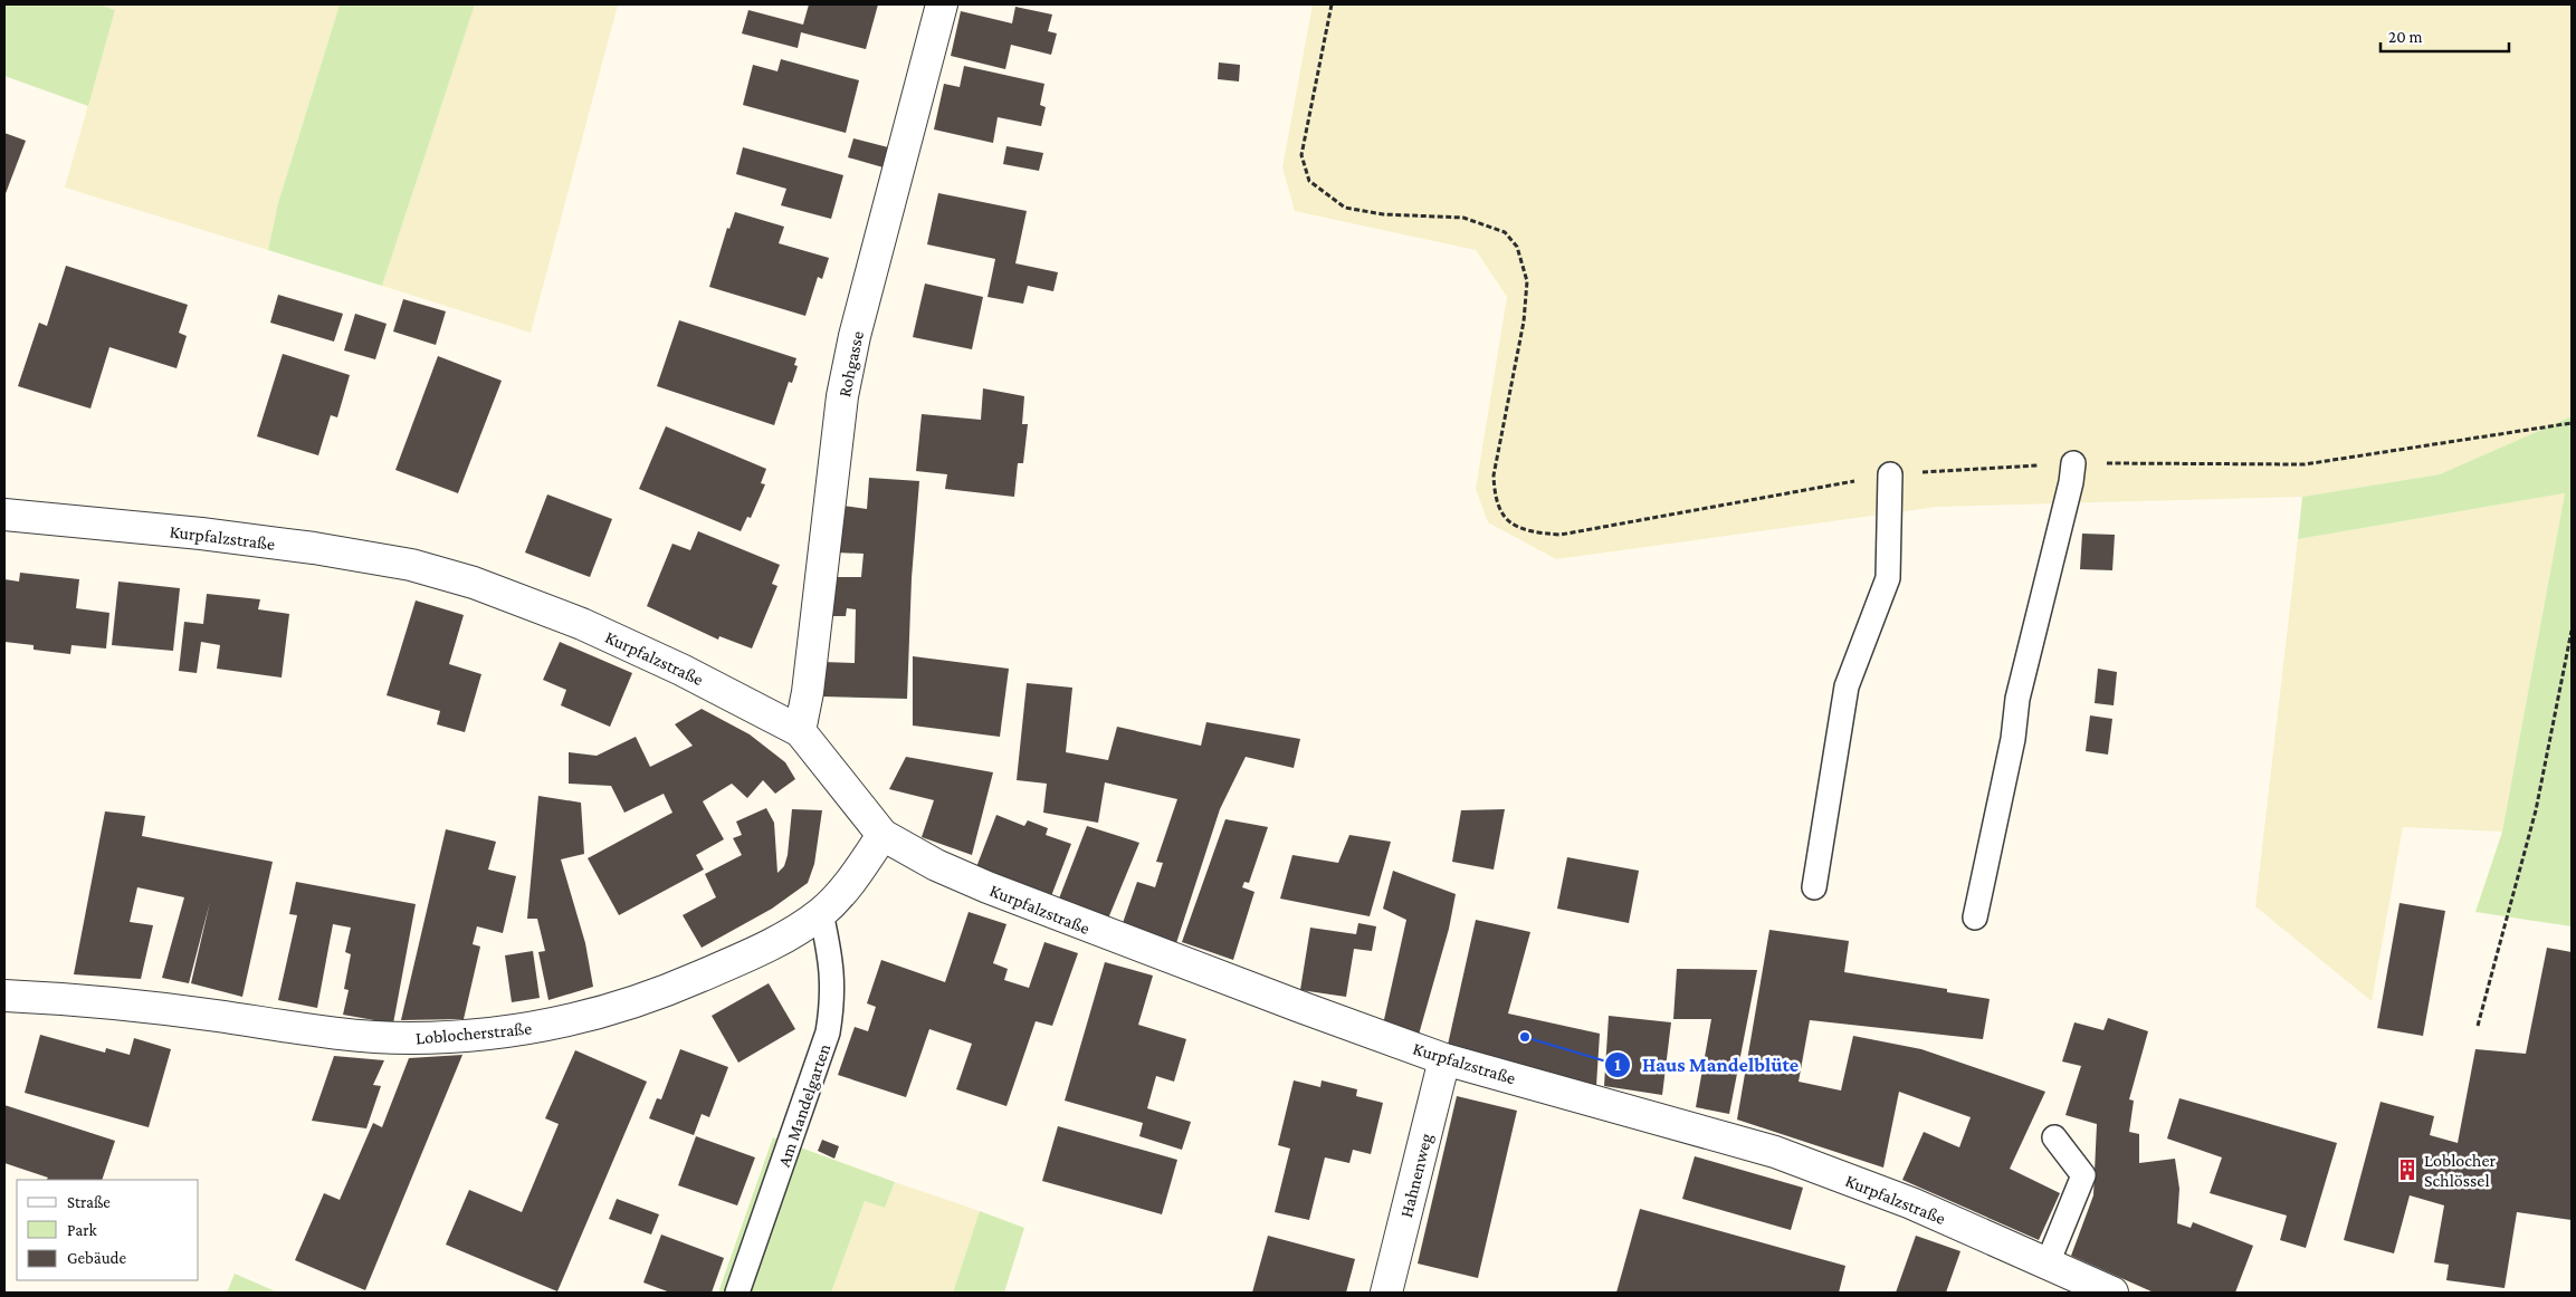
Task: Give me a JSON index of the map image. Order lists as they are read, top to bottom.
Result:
{
  "streets": {
    "street": [
      "Rohgasse",
      "Kurpfalzstraße",
      "Loblocherstraße",
      "Hahnenweg"
    ],
    "lane": ["Am Mandelgarten"]
  },
  "crossings": [
    ["Rohgasse", "Kurpfalzstraße"],
    ["Kurpfalzstraße", "Loblocherstraße"],
    ["Kurpfalzstraße", "Hahnenweg"],
    ["Loblocherstraße", "Am Mandelgarten"]
  ],
  "places": {
    "other": ["Haus Mandelblüte"],
    "building": ["Loblocher Schlössel"]
  },
  "legend": ["Straße", "Park", "Gebäude"],
  "scale_bar": "20 m"
}
